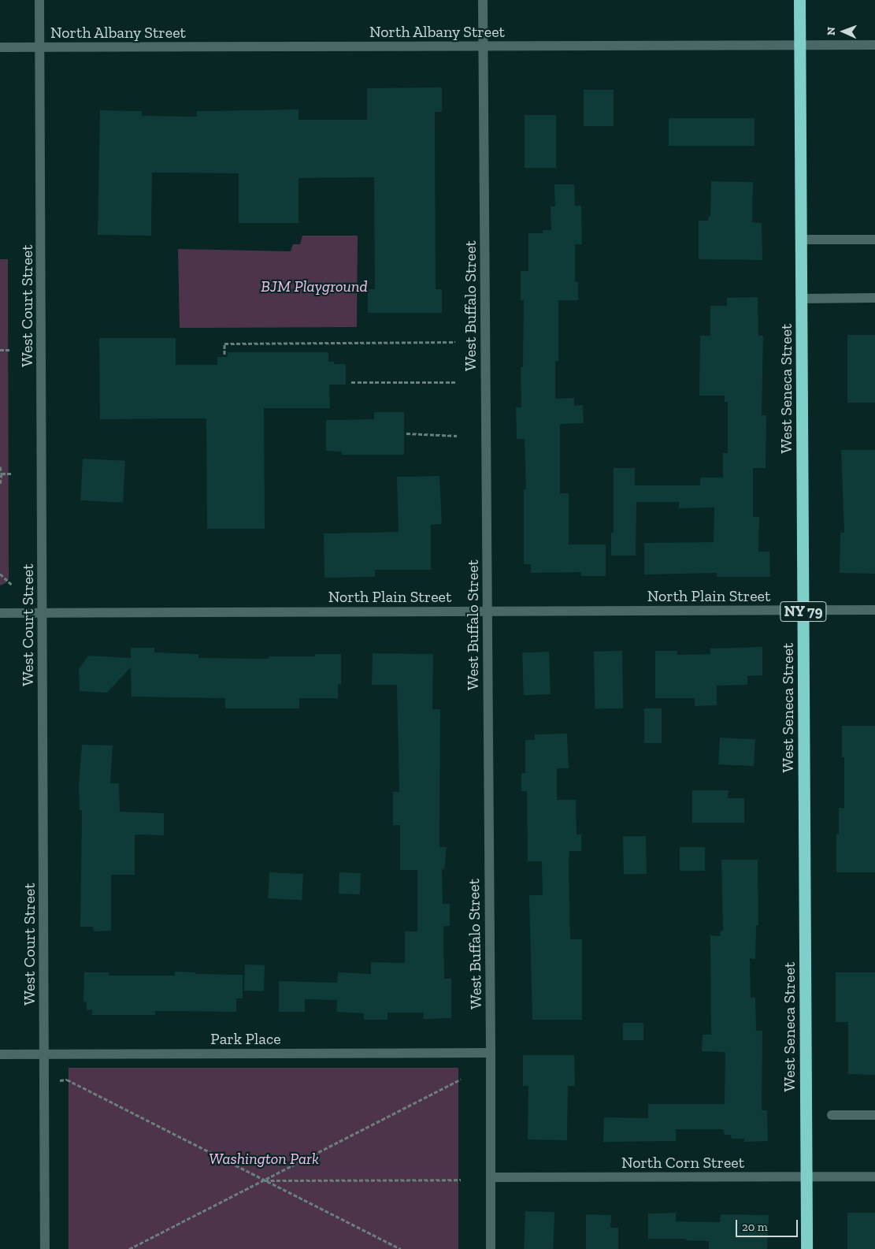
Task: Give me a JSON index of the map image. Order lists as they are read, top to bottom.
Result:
{
  "streets": {
    "highway": ["West Seneca Street", "NY 79"],
    "street": [
      "North Albany Street",
      "West Court Street",
      "West Buffalo Street",
      "North Plain Street",
      "Park Place",
      "North Corn Street"
    ]
  },
  "crossings": [
    ["North Albany Street", "West Court Street"],
    ["North Albany Street", "West Buffalo Street"],
    ["North Albany Street", "West Seneca Street"],
    ["West Court Street", "North Plain Street"],
    ["West Court Street", "Park Place"],
    ["West Buffalo Street", "North Plain Street"],
    ["West Buffalo Street", "Park Place"],
    ["West Buffalo Street", "North Corn Street"],
    ["West Seneca Street", "North Plain Street"],
    ["West Seneca Street", "North Corn Street"]
  ],
  "parks": ["BJM Playground", "Washington Park"],
  "scale_bar": "20 m",
  "north": "left"
}
